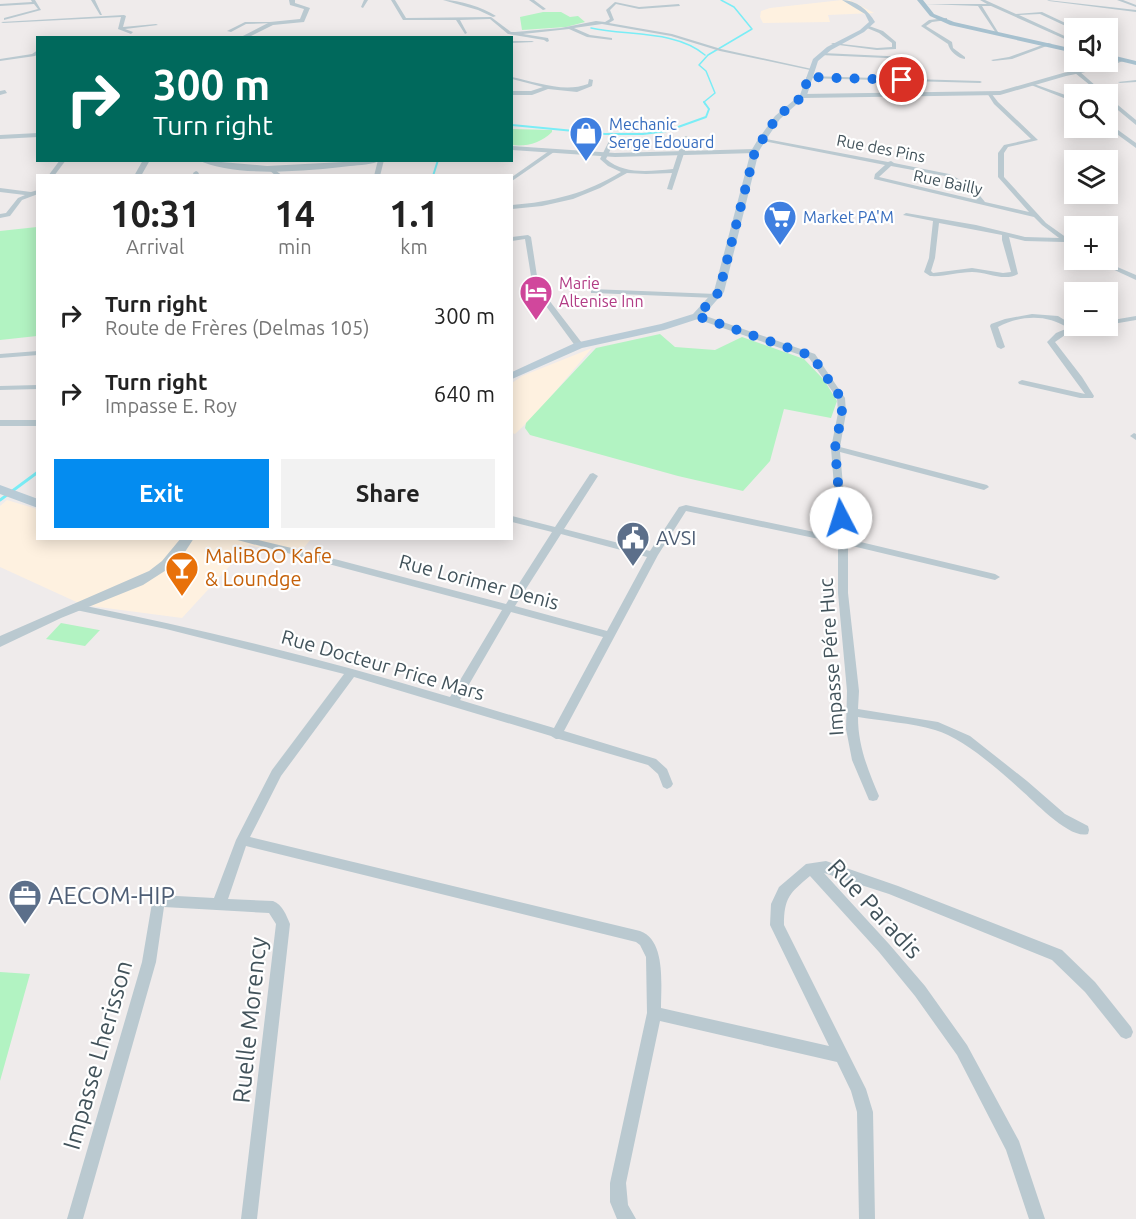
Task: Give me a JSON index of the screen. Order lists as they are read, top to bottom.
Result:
{
  "streets": {
    "street": [
      "Rue des Pins",
      "Rue Bailly",
      "Rue Lorimer Denis",
      "Impasse Pére Huc",
      "Rue Docteur Price Mars",
      "Rue Paradis",
      "Ruelle Morency",
      "Impasse Lherisson"
    ]
  },
  "crossings": [
    ["Rue des Pins", "Rue Bailly"],
    ["Ruelle Morency", "Impasse Lherisson"]
  ],
  "places": {
    "shop": ["Mechanic Serge Edouard"],
    "supermarket": ["Market PA'M"],
    "hotel": ["Marie Altenise Inn"],
    "public building": ["AVSI"],
    "bar": ["MaliBOO Kafe & Loundge"],
    "office": ["AECOM-HIP"]
  },
  "page": {
    "map_buttons": ["+", "−"],
    "turn": ["300 m", "Turn right"],
    "eta": [
      "10:31",
      "Arrival",
      "14",
      "min",
      "1.1",
      "km"
    ],
    "list": [
      {
        "name": "Turn right",
        "note": "Route de Frères (Delmas 105)",
        "value": "300 m"
      },
      {
        "name": "Turn right",
        "note": "Impasse E. Roy",
        "value": "640 m"
      }
    ],
    "buttons": ["Exit", "Share"]
  }
}
